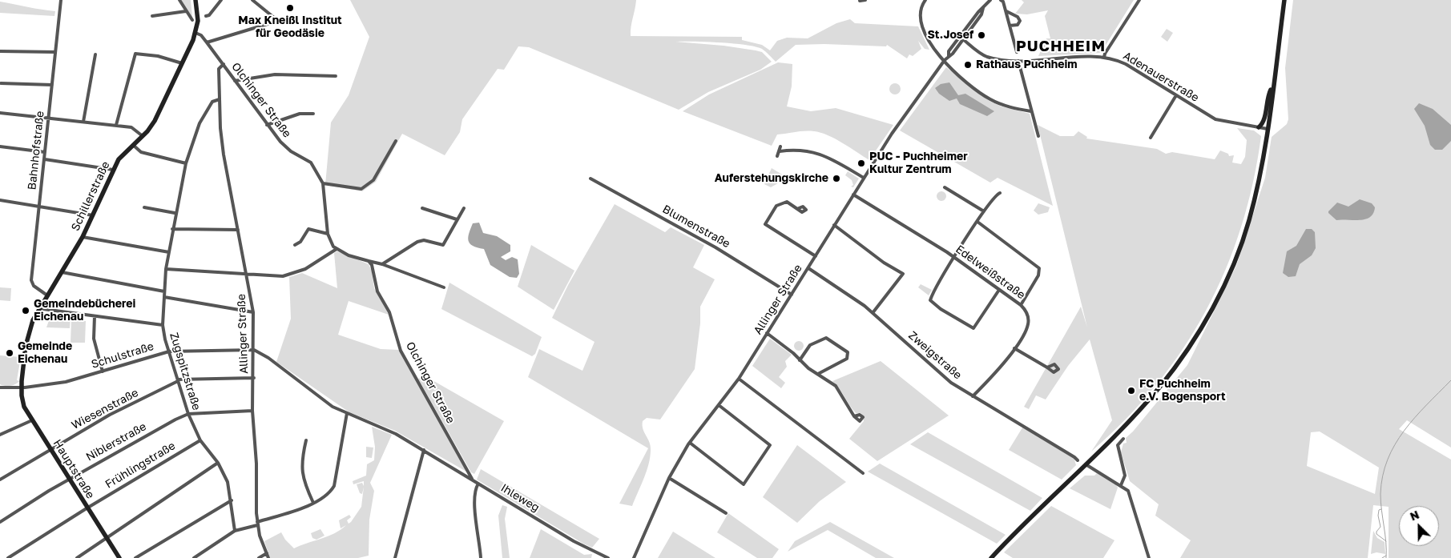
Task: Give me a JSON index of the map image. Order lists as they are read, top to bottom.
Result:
{
  "streets": {
    "street": [
      "Adenauerstraße",
      "Olchinger Straße",
      "Bahnhofstraße",
      "Schillerstraße",
      "Blumenstraße",
      "Edelweißstraße",
      "Allinger Straße",
      "Schulstraße",
      "Zweigstraße",
      "Zugspitzstraße",
      "Wiesenstraße",
      "Niblerstraße",
      "Frühlingstraße",
      "Hauptstraße",
      "Ihleweg"
    ]
  },
  "crossings": [
    ["Adenauerstraße", "Allinger Straße"],
    ["Olchinger Straße", "Schillerstraße"],
    ["Olchinger Straße", "Allinger Straße"],
    ["Olchinger Straße", "Ihleweg"],
    ["Bahnhofstraße", "Schillerstraße"],
    ["Schillerstraße", "Hauptstraße"],
    ["Blumenstraße", "Allinger Straße"],
    ["Edelweißstraße", "Allinger Straße"],
    ["Edelweißstraße", "Zweigstraße"],
    ["Allinger Straße", "Schulstraße"],
    ["Allinger Straße", "Zweigstraße"],
    ["Allinger Straße", "Zugspitzstraße"],
    ["Allinger Straße", "Wiesenstraße"],
    ["Allinger Straße", "Niblerstraße"],
    ["Allinger Straße", "Ihleweg"],
    ["Schulstraße", "Zugspitzstraße"],
    ["Schulstraße", "Hauptstraße"],
    ["Schulstraße", "Ihleweg"],
    ["Zugspitzstraße", "Wiesenstraße"],
    ["Zugspitzstraße", "Niblerstraße"],
    ["Zugspitzstraße", "Frühlingstraße"],
    ["Wiesenstraße", "Hauptstraße"],
    ["Niblerstraße", "Hauptstraße"],
    ["Frühlingstraße", "Hauptstraße"]
  ],
  "districts": ["PUCHHEIM"],
  "places": [
    "Max Kneißl Institut für Geodäsie",
    "St.Josef",
    "Rathaus Puchheim",
    "PUC - Puchheimer Kultur Zentrum",
    "Auferstehungskirche",
    "Gemeindebücherei Eichenau",
    "Gemeinde Eichenau",
    "FC Puchheim e.V. Bogensport"
  ],
  "north": "top left"
}
